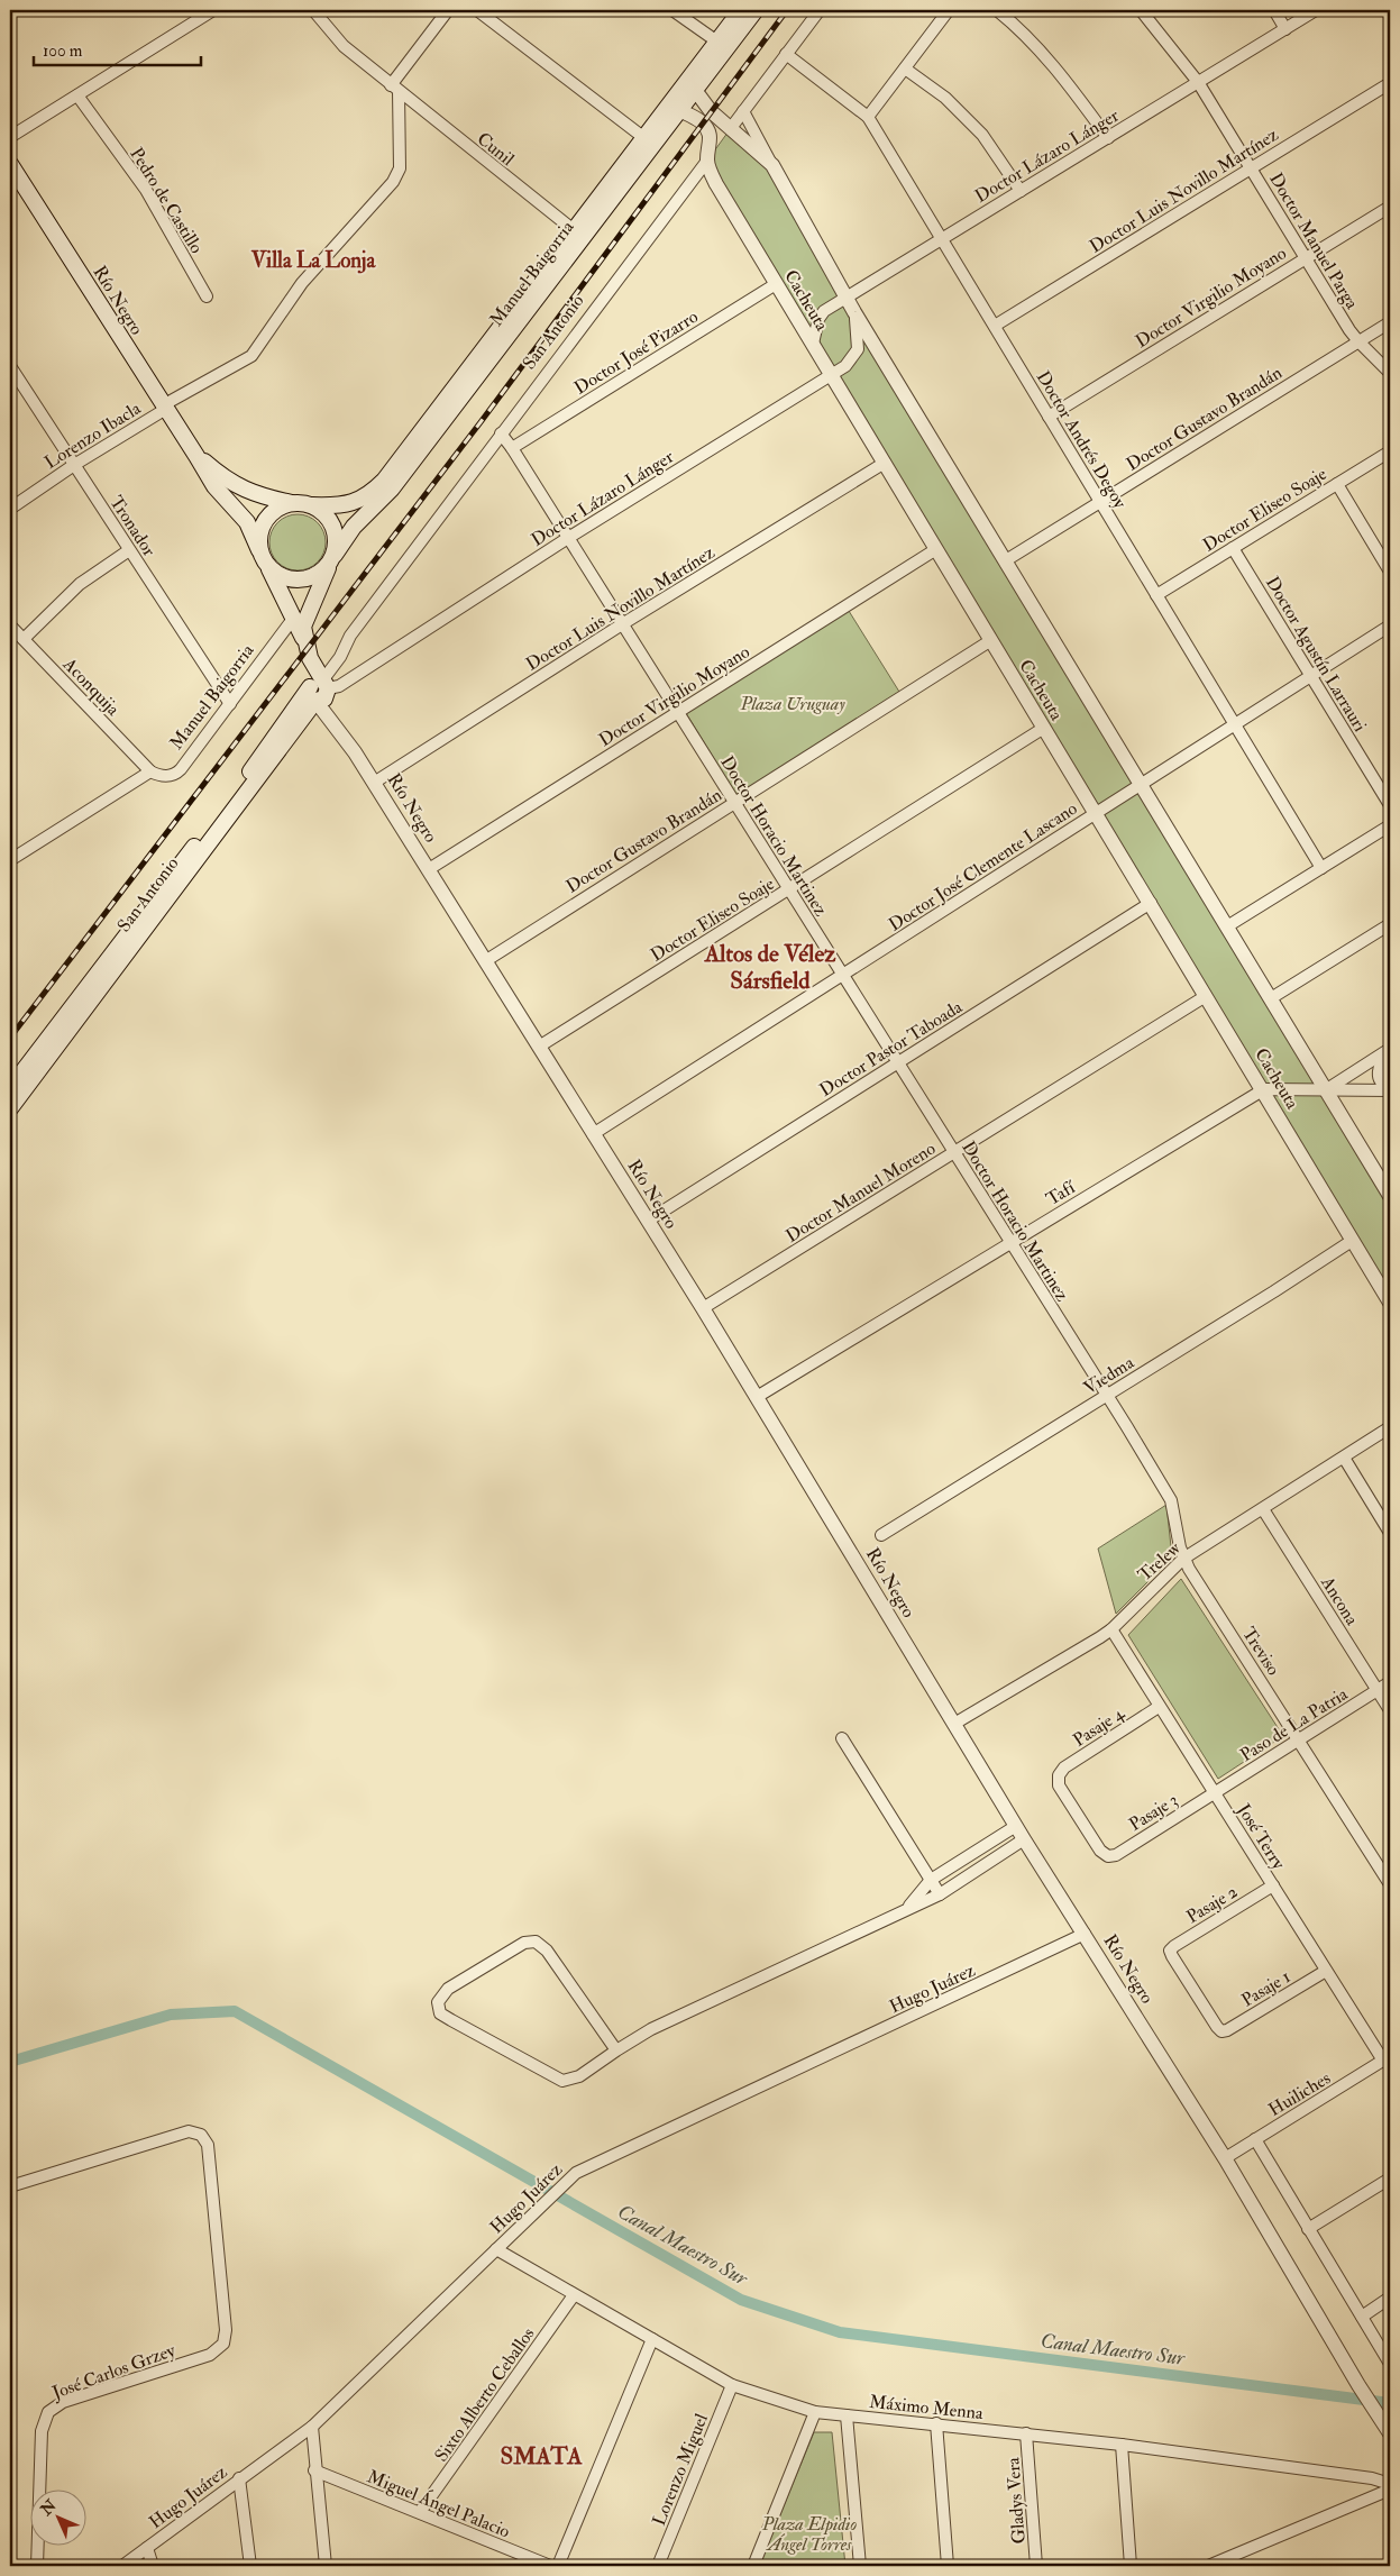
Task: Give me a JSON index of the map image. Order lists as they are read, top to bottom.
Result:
{
  "streets": {
    "main road": ["Manuel Baigorria", "Río Negro", "San Antonio"],
    "street": [
      "Cunil",
      "Doctor Lázaro Lánger",
      "Doctor Luis Novillo Martínez",
      "Pedro de Castillo",
      "Doctor Manuel Parga",
      "Doctor Virgilio Moyano",
      "Cacheuta",
      "Doctor José Pizarro",
      "Doctor Gustavo Brandán",
      "Lorenzo Ibacla",
      "Doctor Andrés Degoy",
      "Doctor Eliseo Soaje",
      "Tronador",
      "Doctor Agustín Larrauri",
      "Aconquija",
      "Doctor Horacio Martinez",
      "Doctor José Clemente Lascano",
      "Doctor Pastor Taboada",
      "Doctor Manuel Moreno",
      "Tafí",
      "Viedma",
      "Trelew",
      "Ancona",
      "Treviso",
      "Paso de La Patria",
      "Pasaje 4",
      "Pasaje 3",
      "José Terry",
      "Pasaje 2",
      "Hugo Juárez",
      "Pasaje 1",
      "Huiliches",
      "José Carlos Grzey",
      "Sixto Alberto Ceballos",
      "Máximo Menna",
      "Lorenzo Miguel",
      "Gladys Vera",
      "Miguel Ángel Palacio"
    ]
  },
  "crossings": [
    ["Cunil", "Manuel Baigorria"],
    ["Cunil", "Lorenzo Ibacla"],
    ["Doctor Lázaro Lánger", "Doctor Manuel Parga"],
    ["Doctor Lázaro Lánger", "Río Negro"],
    ["Doctor Lázaro Lánger", "Cacheuta"],
    ["Doctor Lázaro Lánger", "San Antonio"],
    ["Doctor Lázaro Lánger", "Doctor Andrés Degoy"],
    ["Doctor Lázaro Lánger", "Doctor Horacio Martinez"],
    ["Doctor Luis Novillo Martínez", "Doctor Manuel Parga"],
    ["Doctor Luis Novillo Martínez", "Río Negro"],
    ["Doctor Luis Novillo Martínez", "Cacheuta"],
    ["Doctor Luis Novillo Martínez", "Doctor Andrés Degoy"],
    ["Doctor Luis Novillo Martínez", "Doctor Horacio Martinez"],
    ["Doctor Manuel Parga", "Doctor Virgilio Moyano"],
    ["Doctor Manuel Parga", "Doctor Gustavo Brandán"],
    ["Manuel Baigorria", "Río Negro"],
    ["Manuel Baigorria", "Cacheuta"],
    ["Manuel Baigorria", "Tronador"],
    ["Manuel Baigorria", "Aconquija"],
    ["Doctor Virgilio Moyano", "Río Negro"],
    ["Doctor Virgilio Moyano", "Cacheuta"],
    ["Doctor Virgilio Moyano", "Doctor Andrés Degoy"],
    ["Doctor Virgilio Moyano", "Doctor Horacio Martinez"],
    ["Río Negro", "San Antonio"],
    ["Río Negro", "Doctor Gustavo Brandán"],
    ["Río Negro", "Lorenzo Ibacla"],
    ["Río Negro", "Doctor Eliseo Soaje"],
    ["Río Negro", "Doctor José Clemente Lascano"],
    ["Río Negro", "Doctor Pastor Taboada"],
    ["Río Negro", "Doctor Manuel Moreno"],
    ["Río Negro", "Tafí"],
    ["Río Negro", "Trelew"],
    ["Río Negro", "Hugo Juárez"],
    ["Río Negro", "Huiliches"],
    ["Cacheuta", "San Antonio"],
    ["Cacheuta", "Doctor José Pizarro"],
    ["Cacheuta", "Doctor Gustavo Brandán"],
    ["Cacheuta", "Doctor Eliseo Soaje"],
    ["Cacheuta", "Doctor José Clemente Lascano"],
    ["Cacheuta", "Doctor Pastor Taboada"],
    ["Cacheuta", "Doctor Manuel Moreno"],
    ["Cacheuta", "Tafí"],
    ["Cacheuta", "Viedma"],
    ["San Antonio", "Doctor Andrés Degoy"],
    ["San Antonio", "Doctor Horacio Martinez"],
    ["Doctor José Pizarro", "Doctor Horacio Martinez"],
    ["Doctor Gustavo Brandán", "Doctor Andrés Degoy"],
    ["Doctor Gustavo Brandán", "Doctor Horacio Martinez"],
    ["Lorenzo Ibacla", "Tronador"],
    ["Doctor Andrés Degoy", "Doctor Eliseo Soaje"],
    ["Doctor Andrés Degoy", "Doctor José Clemente Lascano"],
    ["Doctor Eliseo Soaje", "Doctor Agustín Larrauri"],
    ["Doctor Eliseo Soaje", "Doctor Horacio Martinez"],
    ["Doctor Agustín Larrauri", "Doctor José Clemente Lascano"],
    ["Doctor Horacio Martinez", "Doctor José Clemente Lascano"],
    ["Doctor Horacio Martinez", "Doctor Pastor Taboada"],
    ["Doctor Horacio Martinez", "Doctor Manuel Moreno"],
    ["Doctor Horacio Martinez", "Tafí"],
    ["Doctor Horacio Martinez", "Viedma"],
    ["Doctor Horacio Martinez", "Treviso"],
    ["Trelew", "Ancona"],
    ["Trelew", "Treviso"],
    ["Trelew", "José Terry"],
    ["Ancona", "Paso de La Patria"],
    ["Treviso", "Paso de La Patria"],
    ["Paso de La Patria", "Pasaje 3"],
    ["Paso de La Patria", "José Terry"],
    ["Pasaje 4", "Pasaje 3"],
    ["Pasaje 4", "José Terry"],
    ["Pasaje 3", "José Terry"],
    ["José Terry", "Pasaje 2"],
    ["José Terry", "Pasaje 1"],
    ["José Terry", "Huiliches"],
    ["Pasaje 2", "Pasaje 1"],
    ["Hugo Juárez", "Máximo Menna"],
    ["Sixto Alberto Ceballos", "Máximo Menna"],
    ["Sixto Alberto Ceballos", "Miguel Ángel Palacio"],
    ["Máximo Menna", "Lorenzo Miguel"],
    ["Máximo Menna", "Gladys Vera"]
  ],
  "districts": ["Villa La Lonja", "Altos de Vélez Sársfield", "SMATA"],
  "water": ["Canal Maestro Sur"],
  "parks": ["Plaza Uruguay", "Plaza Elpidio Ángel Torres"],
  "scale_bar": "100 m",
  "north": "top left"
}
